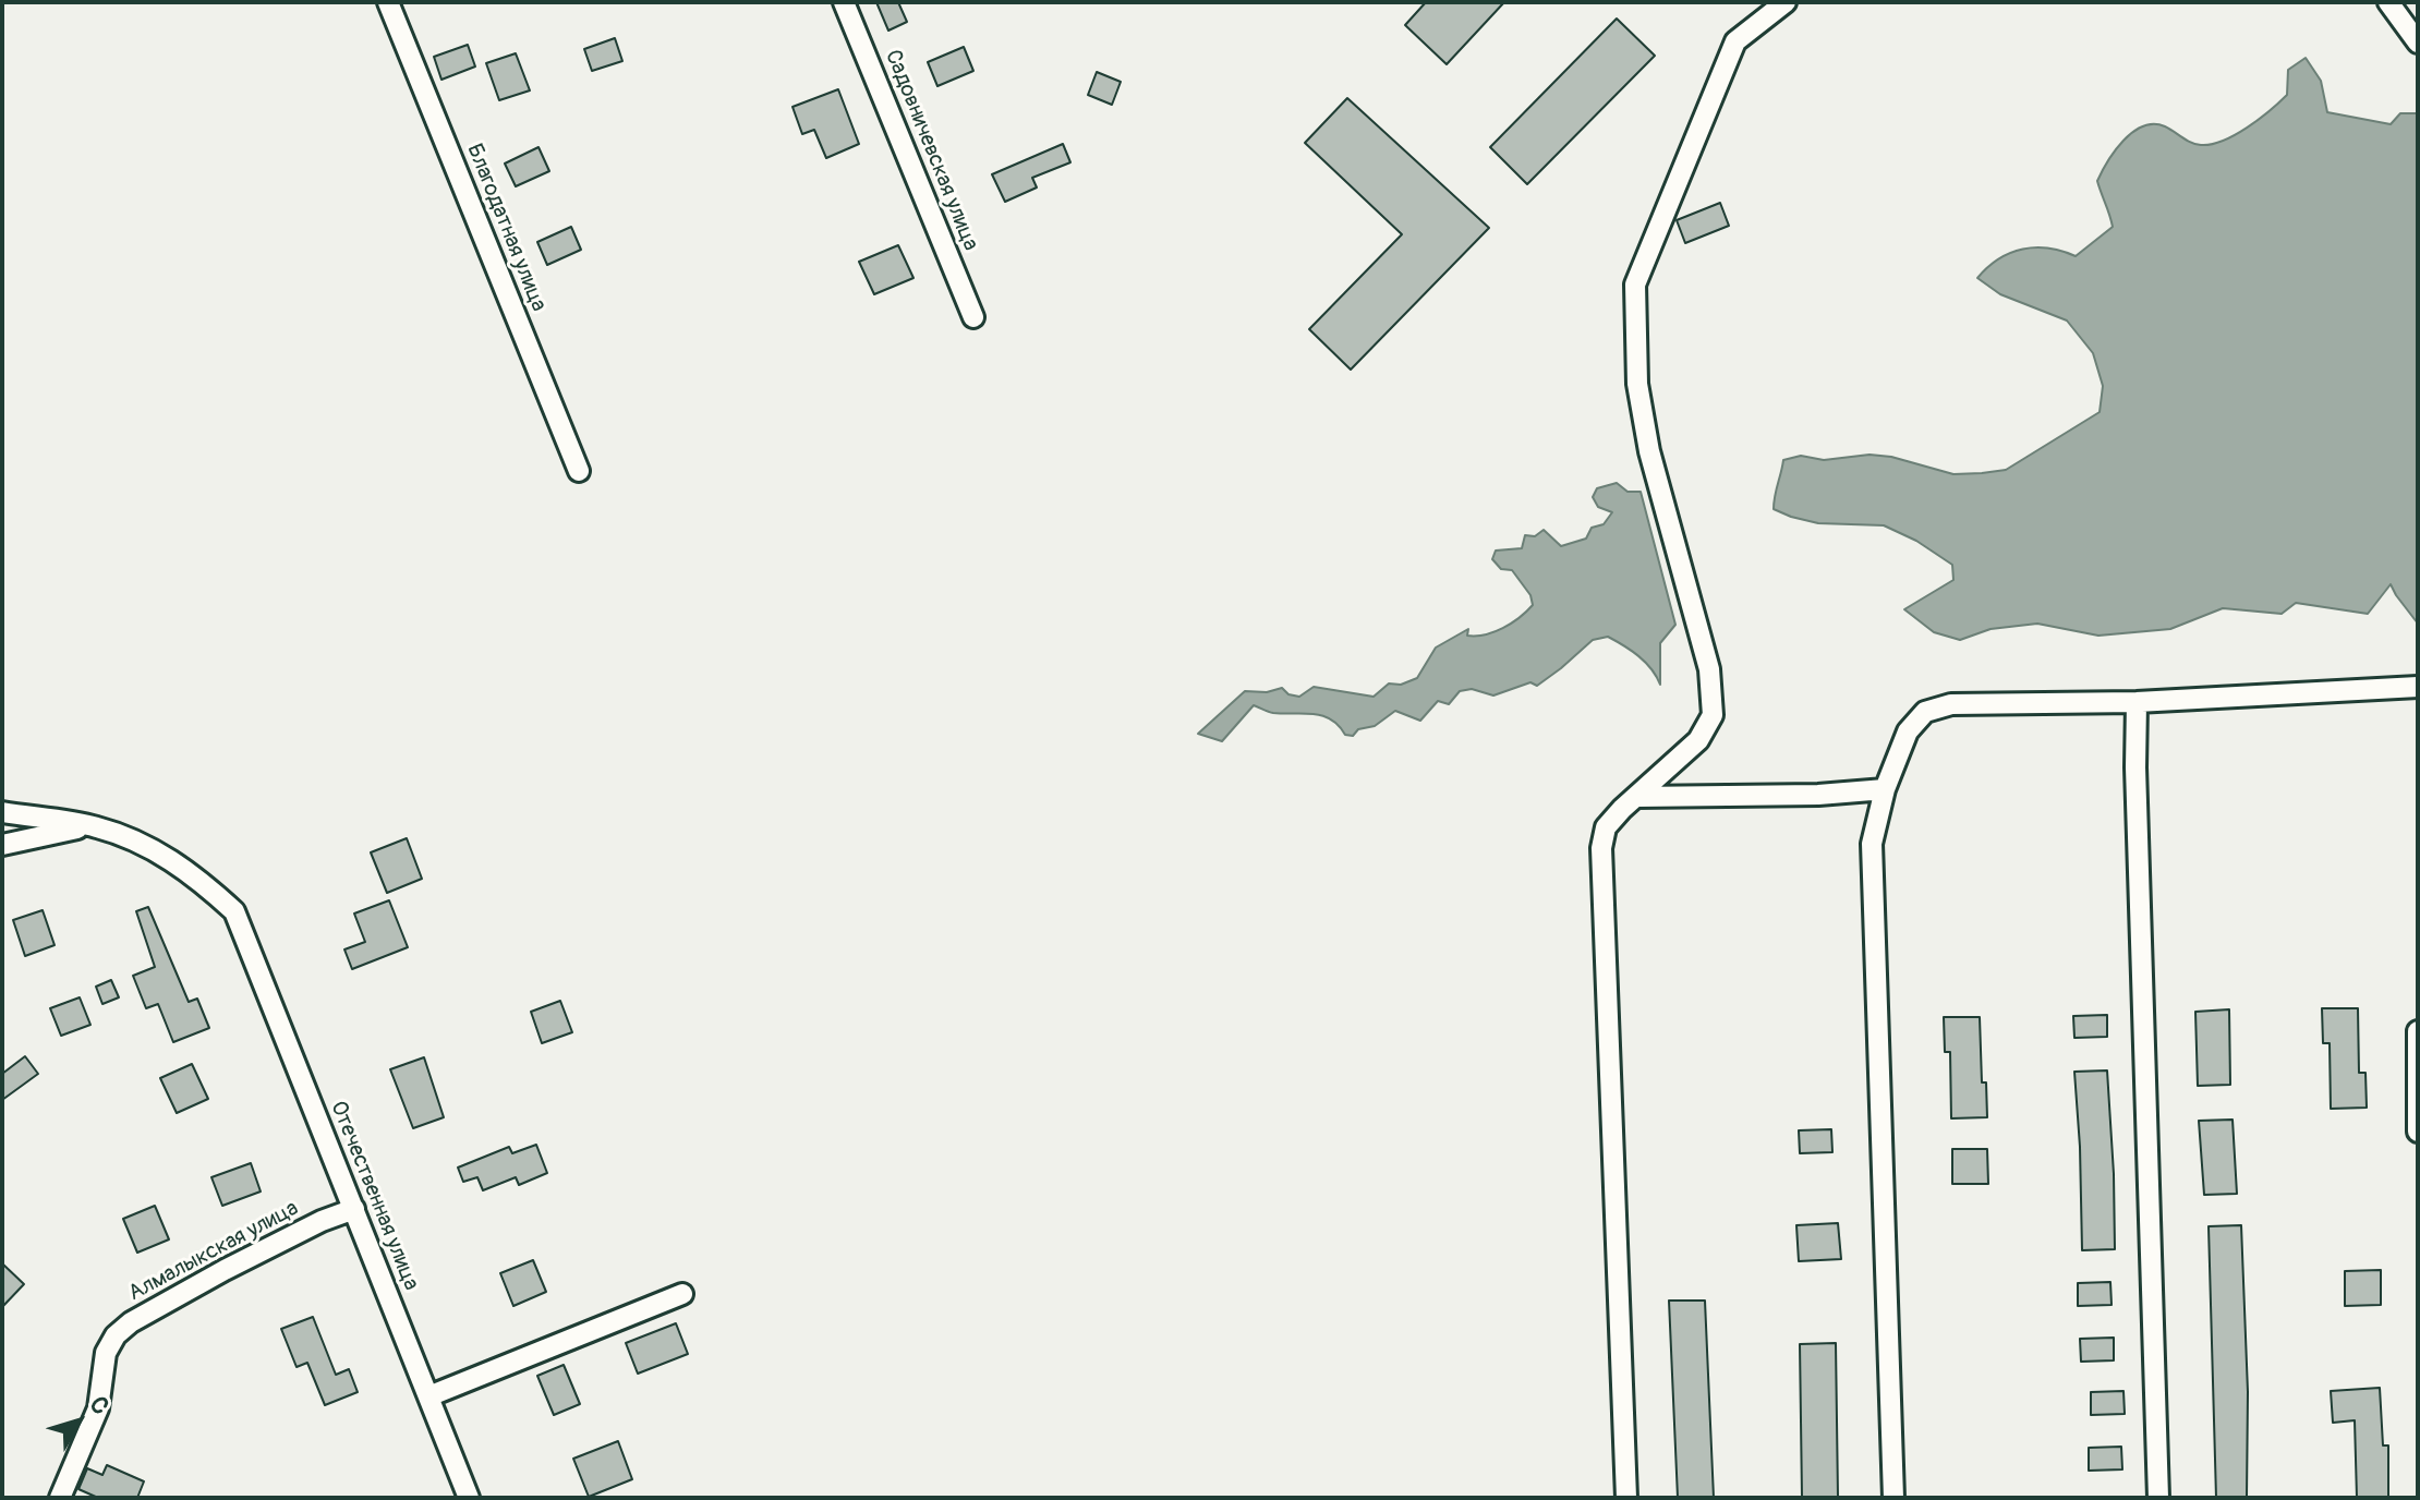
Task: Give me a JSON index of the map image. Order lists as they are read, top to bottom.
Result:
{
  "streets": {
    "street": [
      "Садовничевская улица",
      "Благодатная улица",
      "Отечественная улица",
      "Алмалыкская улица"
    ]
  },
  "crossings": [
    ["Отечественная улица", "Алмалыкская улица"]
  ],
  "north": "top right"
}
